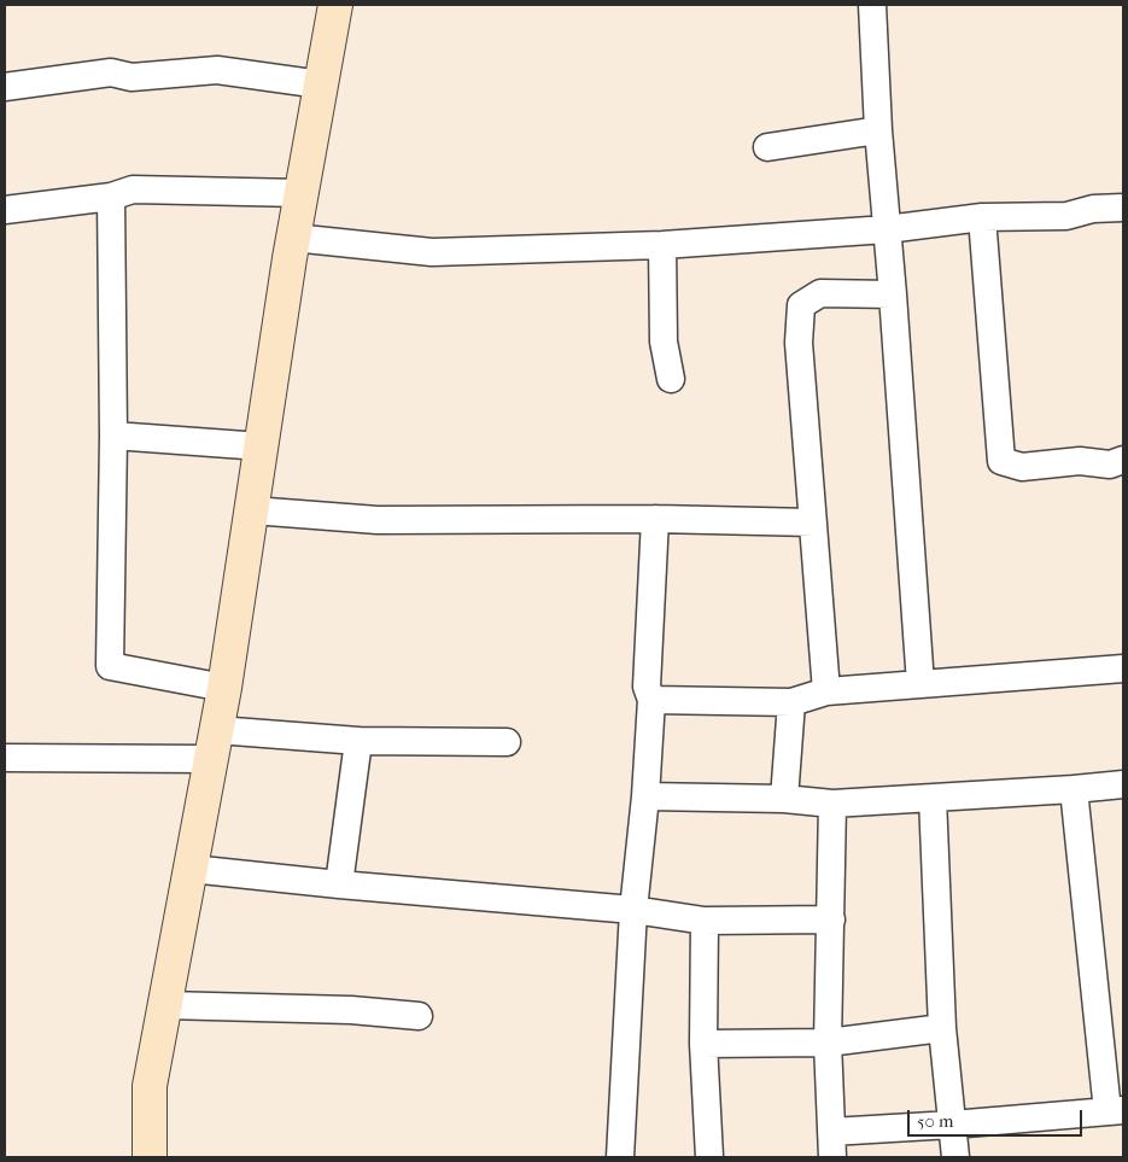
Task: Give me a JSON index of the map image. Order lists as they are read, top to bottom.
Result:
{
  "scale_bar": "50 m"
}
